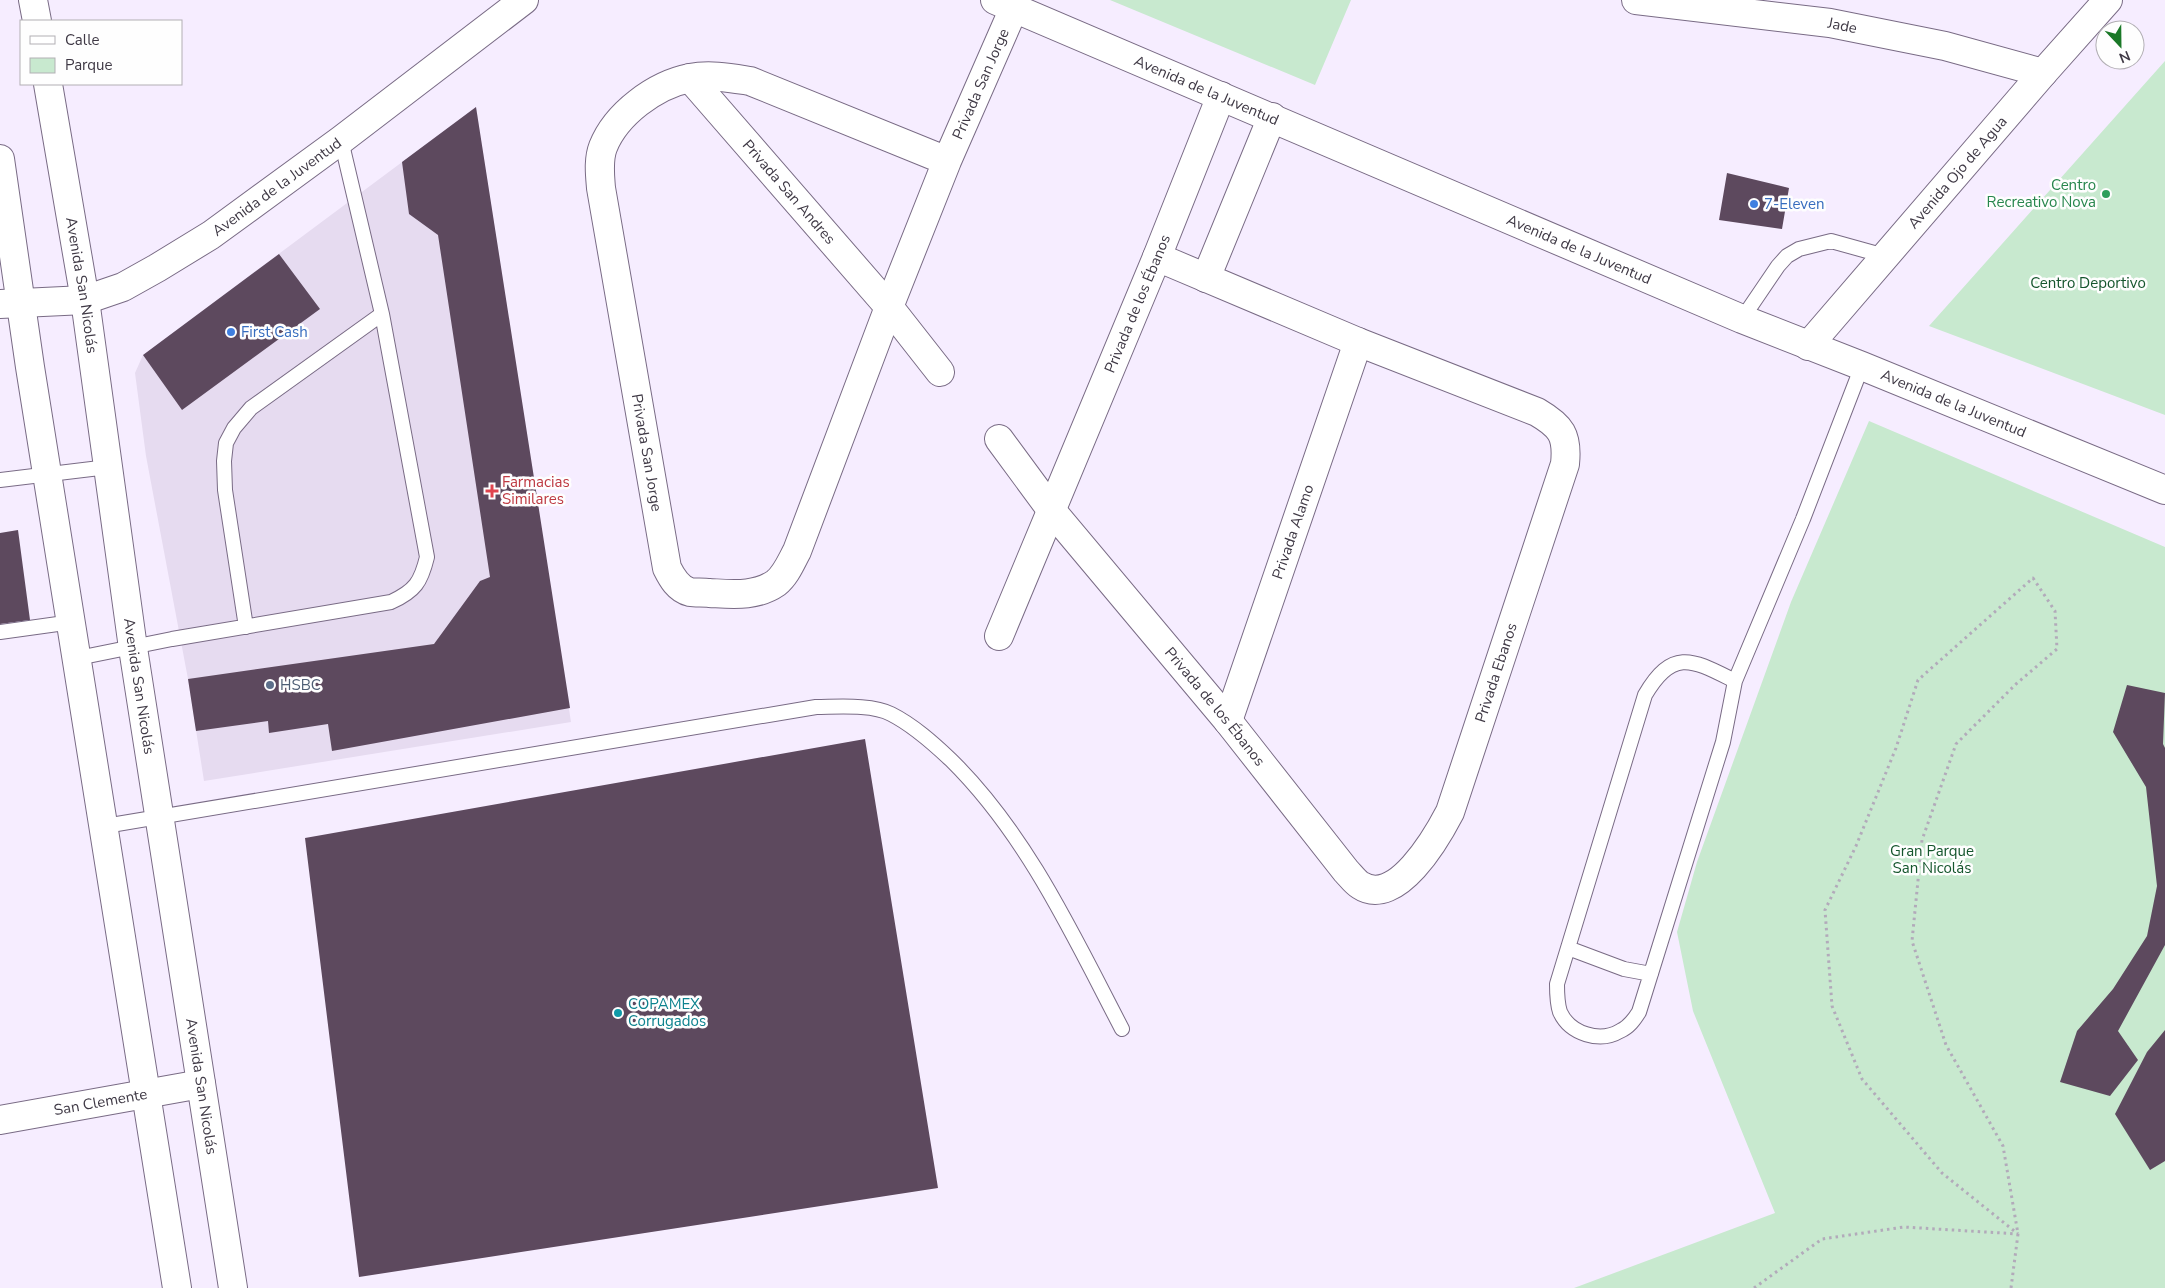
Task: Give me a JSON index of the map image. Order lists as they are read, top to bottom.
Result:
{
  "streets": {
    "street": [
      "Jade",
      "Privada San Jorge",
      "Avenida de la Juventud",
      "Avenida Ojo de Agua",
      "Privada San Andres",
      "Avenida San Nicolás",
      "Privada de los Ébanos",
      "Privada Alamo",
      "Privada Ebanos",
      "San Clemente"
    ]
  },
  "crossings": [
    ["Jade", "Avenida Ojo de Agua"],
    ["Privada San Jorge", "Avenida de la Juventud"],
    ["Privada San Jorge", "Privada San Andres"],
    ["Avenida de la Juventud", "Avenida Ojo de Agua"],
    ["Avenida de la Juventud", "Avenida San Nicolás"],
    ["Avenida de la Juventud", "Privada de los Ébanos"],
    ["Avenida San Nicolás", "San Clemente"],
    ["Privada de los Ébanos", "Privada Alamo"],
    ["Privada de los Ébanos", "Privada Ebanos"],
    ["Privada Alamo", "Privada Ebanos"]
  ],
  "parks": ["Centro Deportivo", "Gran Parque San Nicolás"],
  "places": {
    "other": [
      "Centro Recreativo Nova",
      "7-Eleven",
      "First Cash",
      "HSBC",
      "COPAMEX Corrugados"
    ],
    "health": ["Farmacias Similares"]
  },
  "legend": ["Calle", "Parque"],
  "north": "bottom"
}
